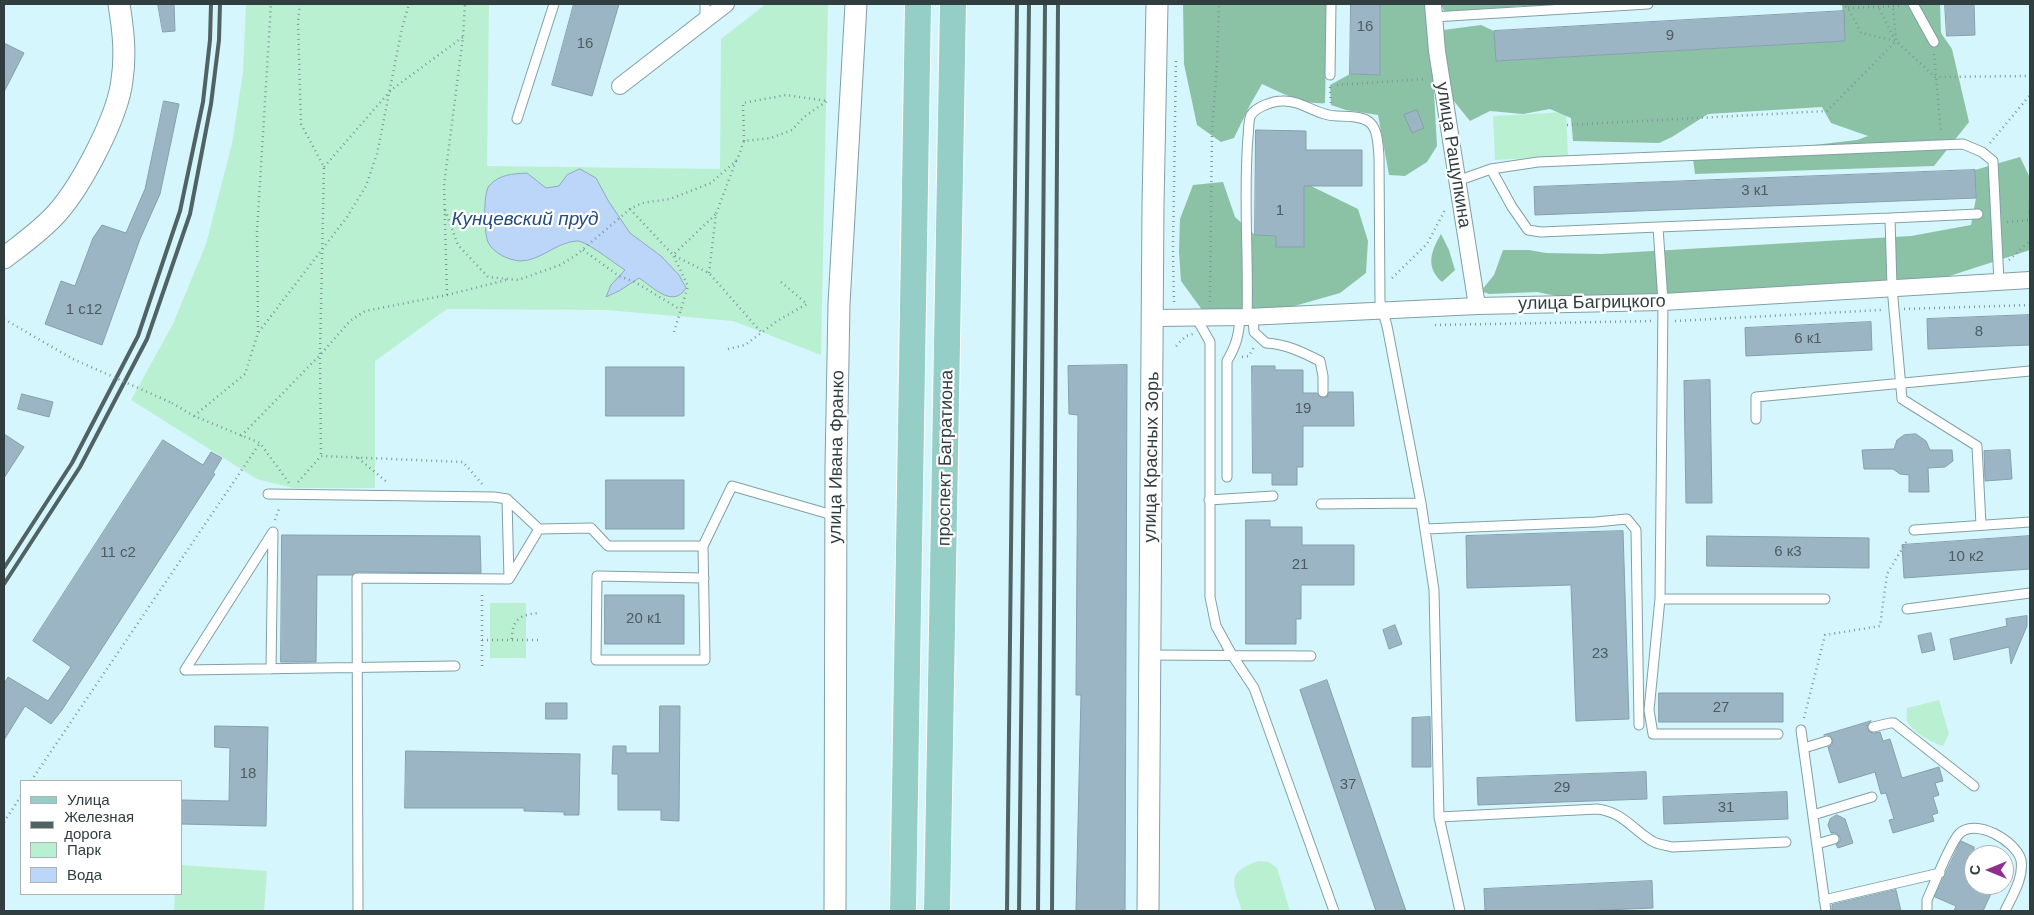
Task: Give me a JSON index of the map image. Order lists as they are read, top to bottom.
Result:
{
  "streets": {
    "main road": ["проспект Багратиона"],
    "street": [
      "улица Ращупкина",
      "улица Багрицкого",
      "улица Ивана Франко",
      "улица Красных Зорь"
    ]
  },
  "crossings": [
    ["улица Ращупкина", "улица Багрицкого"],
    ["улица Багрицкого", "улица Красных Зорь"]
  ],
  "water": ["Кунцевский пруд"],
  "house_numbers": [
    "16",
    "9",
    "16",
    "3 к1",
    "1",
    "1 с12",
    "8",
    "6 к1",
    "19",
    "6 к3",
    "11 с2",
    "10 к2",
    "21",
    "20 к1",
    "23",
    "27",
    "18",
    "37",
    "29",
    "31"
  ],
  "legend": [
    "Улица",
    "Железная дорога",
    "Парк",
    "Вода"
  ],
  "north": "left"
}
